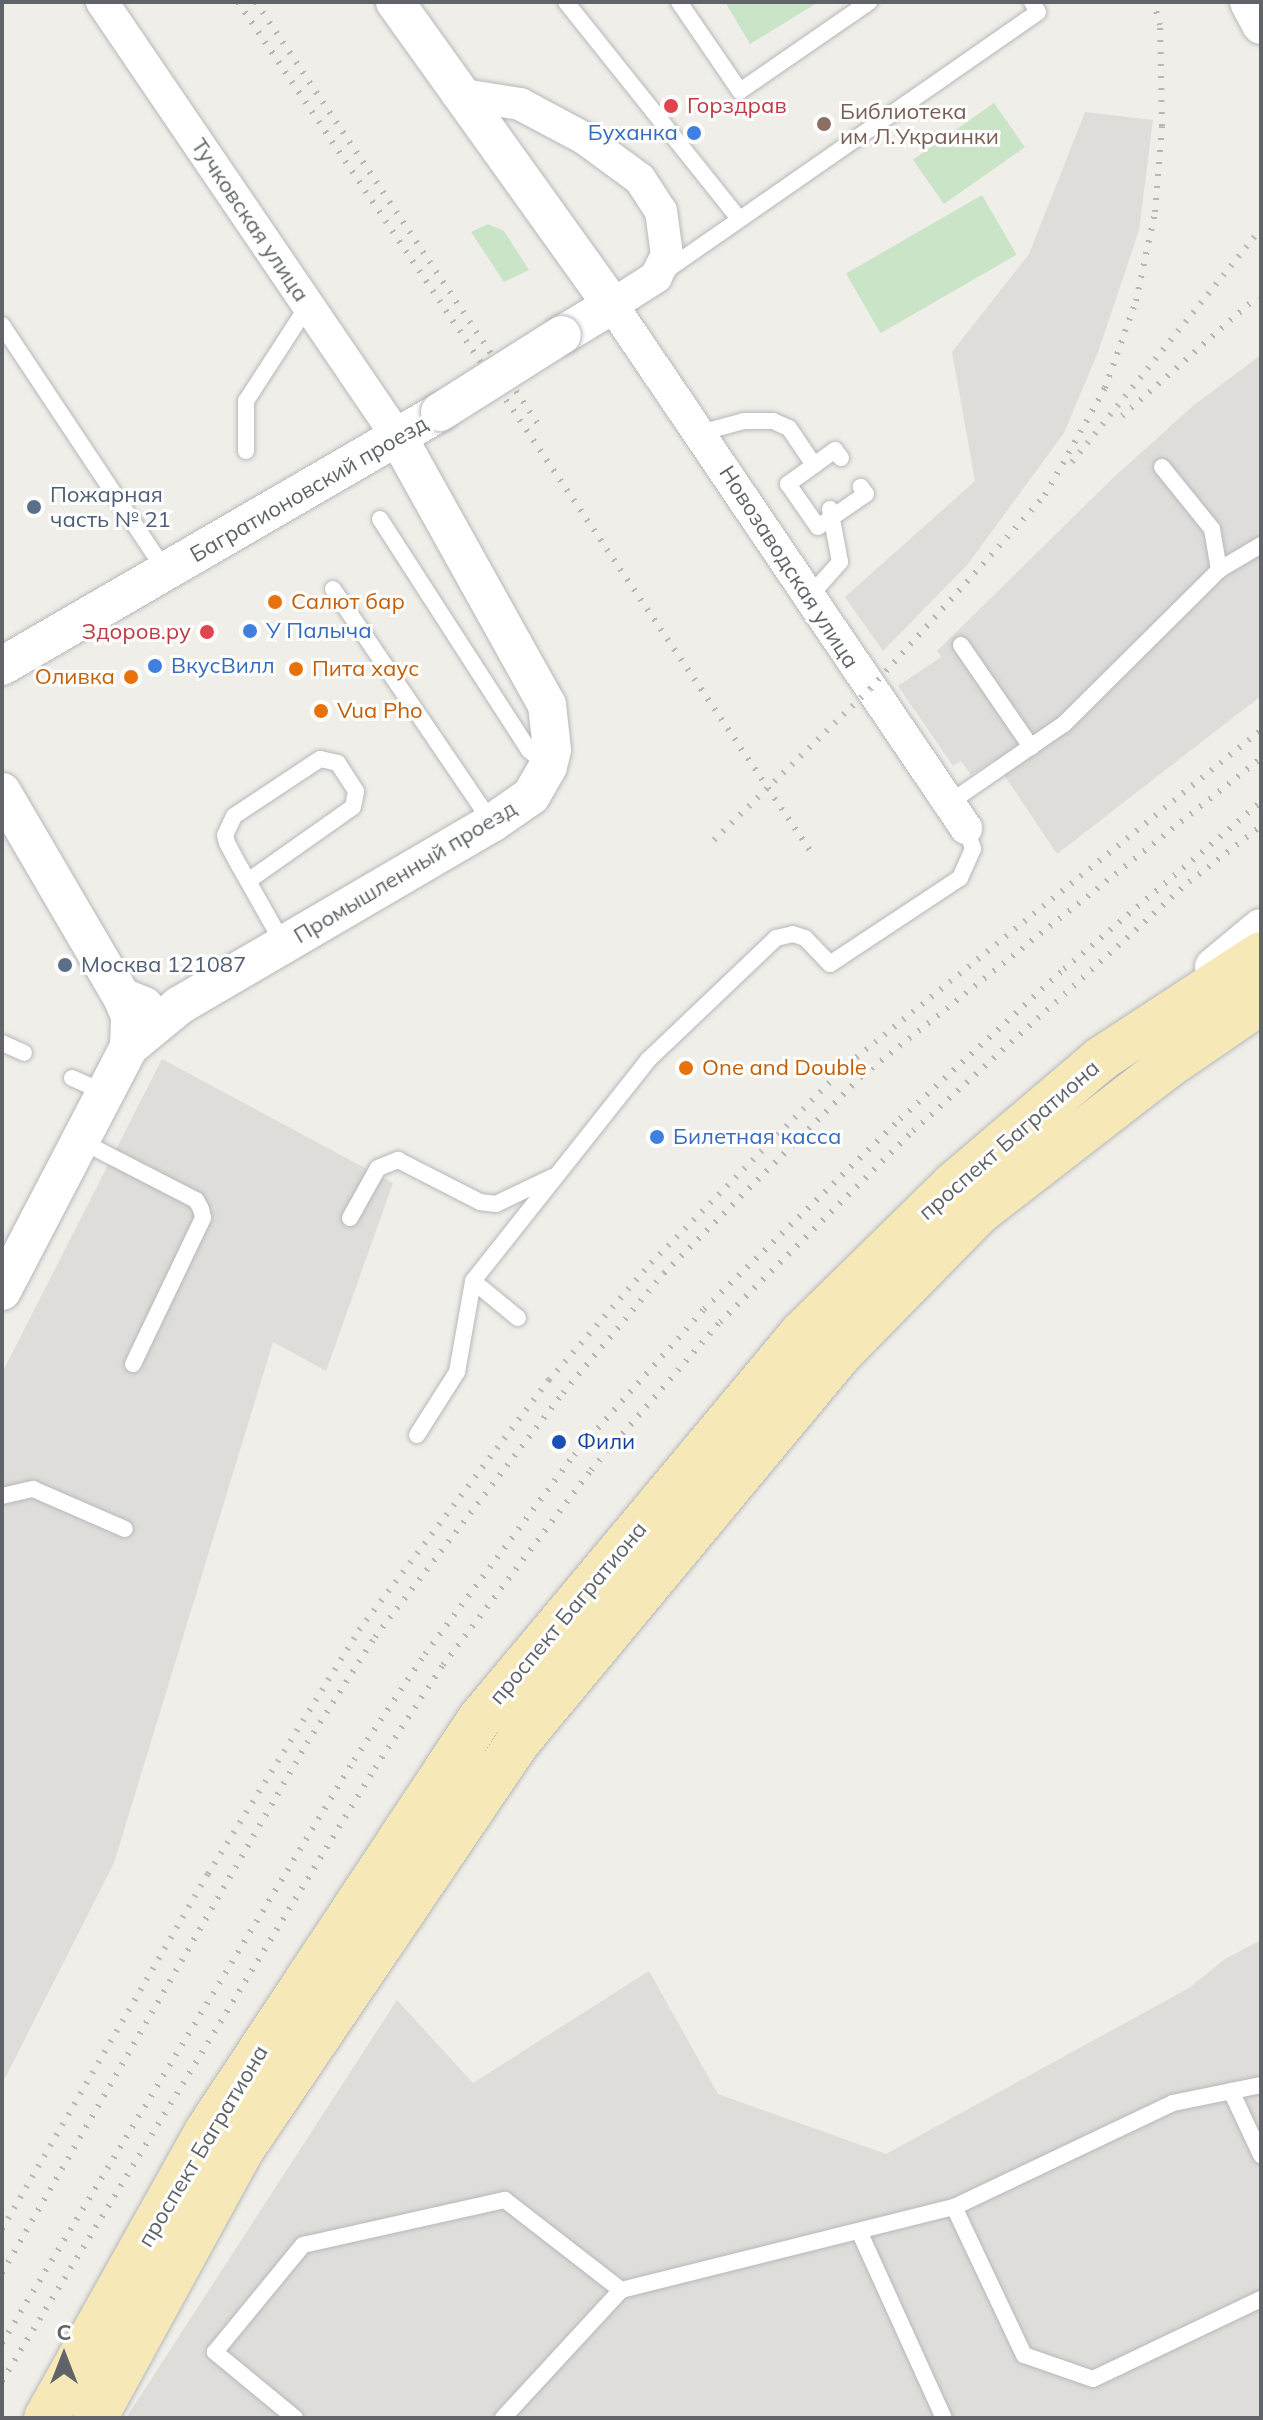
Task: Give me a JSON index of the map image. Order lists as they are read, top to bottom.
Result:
{
  "streets": {
    "main road": ["проспект Багратиона"],
    "street": [
      "Тучковская улица",
      "Багратионовский проезд",
      "Новозаводская улица",
      "Промышленный проезд"
    ]
  },
  "crossings": [
    ["Тучковская улица", "Багратионовский проезд"],
    ["Багратионовский проезд", "Новозаводская улица"]
  ],
  "places": [
    "Горздрав",
    "Библиотека им Л.Украинки",
    "Буханка",
    "Пожарная часть № 21",
    "Салют бар",
    "У Палыча",
    "Здоров.ру",
    "ВкусВилл",
    "Пита хаус",
    "Оливка",
    "Vua Pho",
    "Москва 121087",
    "One and Double",
    "Билетная касса",
    "Фили"
  ],
  "north": "top"
}
